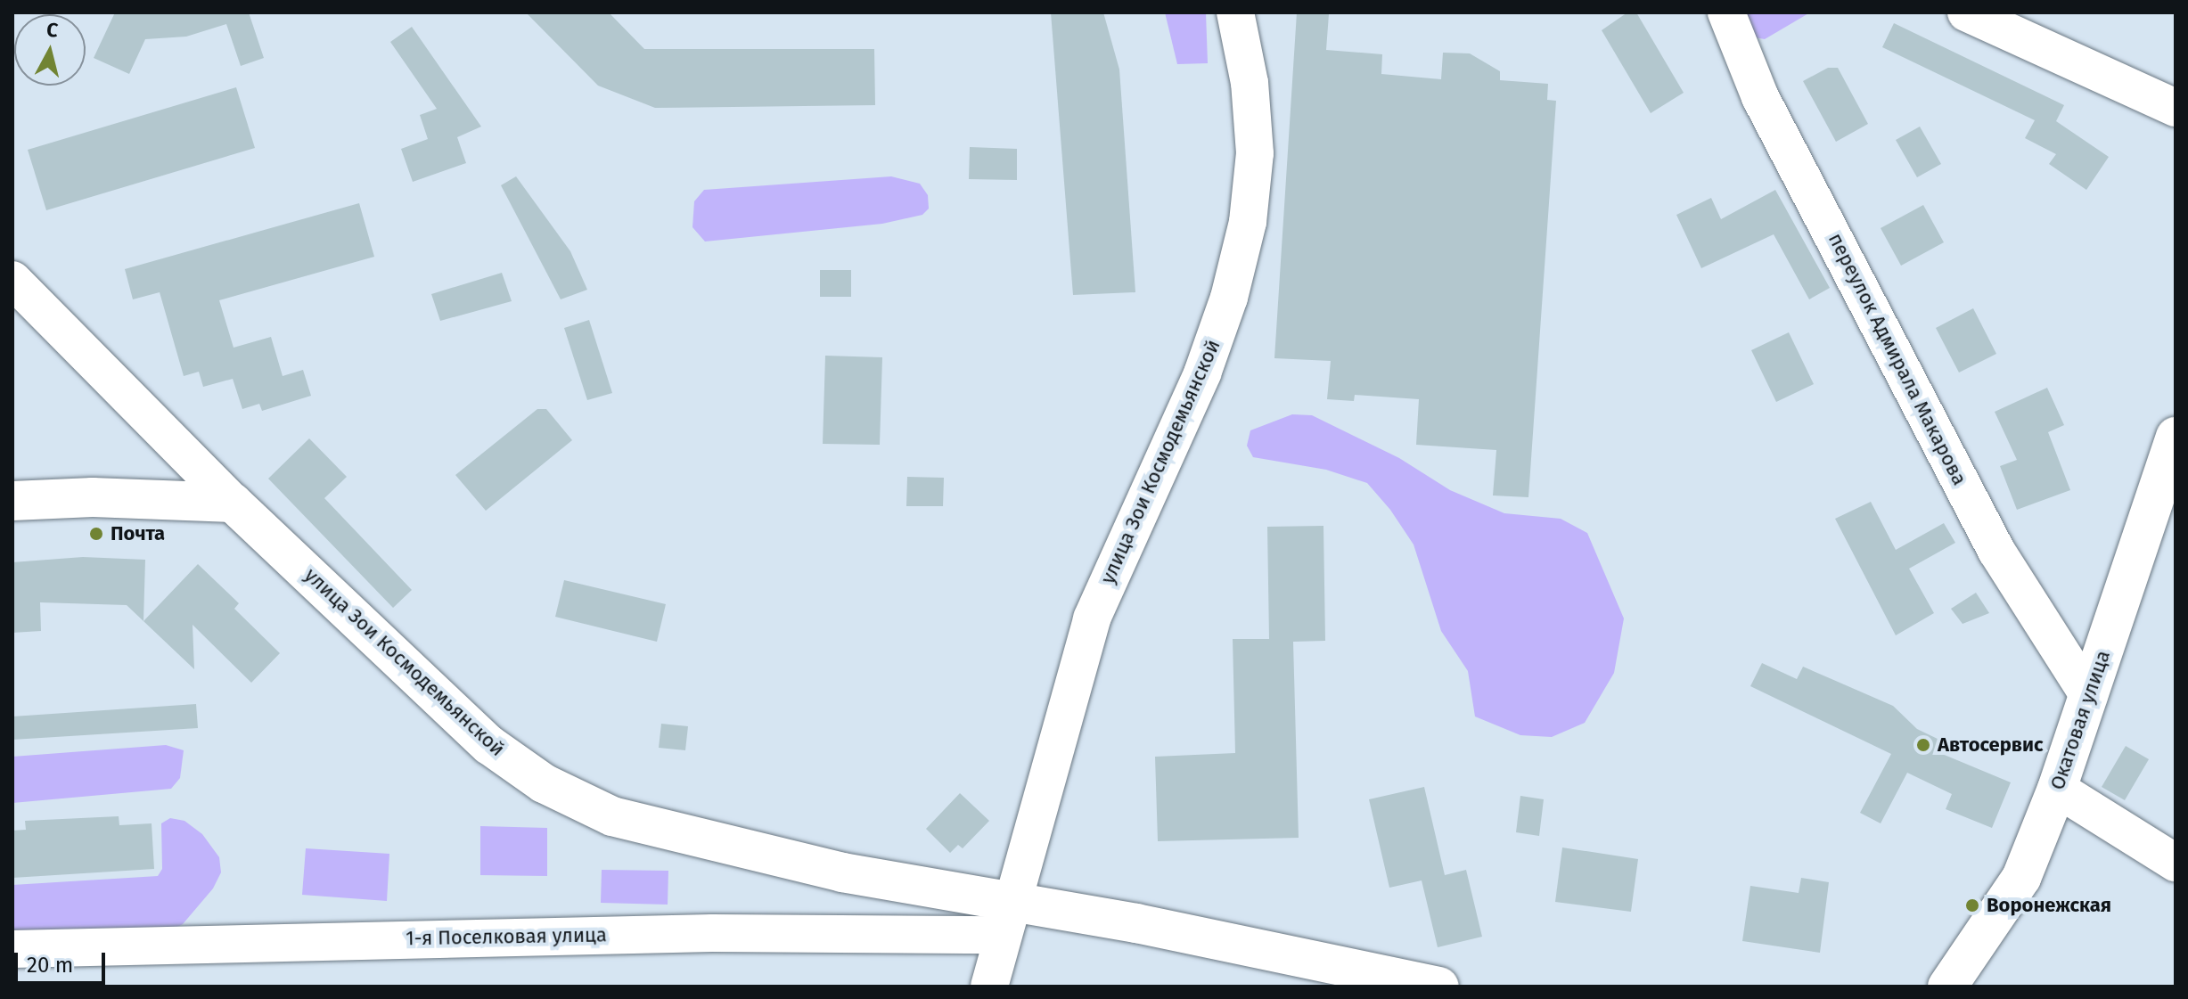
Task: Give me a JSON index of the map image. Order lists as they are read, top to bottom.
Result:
{
  "streets": {
    "main road": ["улица Зои Космодемьянской", "Окатовая улица"],
    "street": ["переулок Адмирала Макарова", "1-я Поселковая улица"]
  },
  "crossings": [
    ["переулок Адмирала Макарова", "Окатовая улица"],
    ["улица Зои Космодемьянской", "1-я Поселковая улица"]
  ],
  "places": ["Почта", "Автосервис", "Воронежская"],
  "scale_bar": "20 m",
  "north": "top"
}
